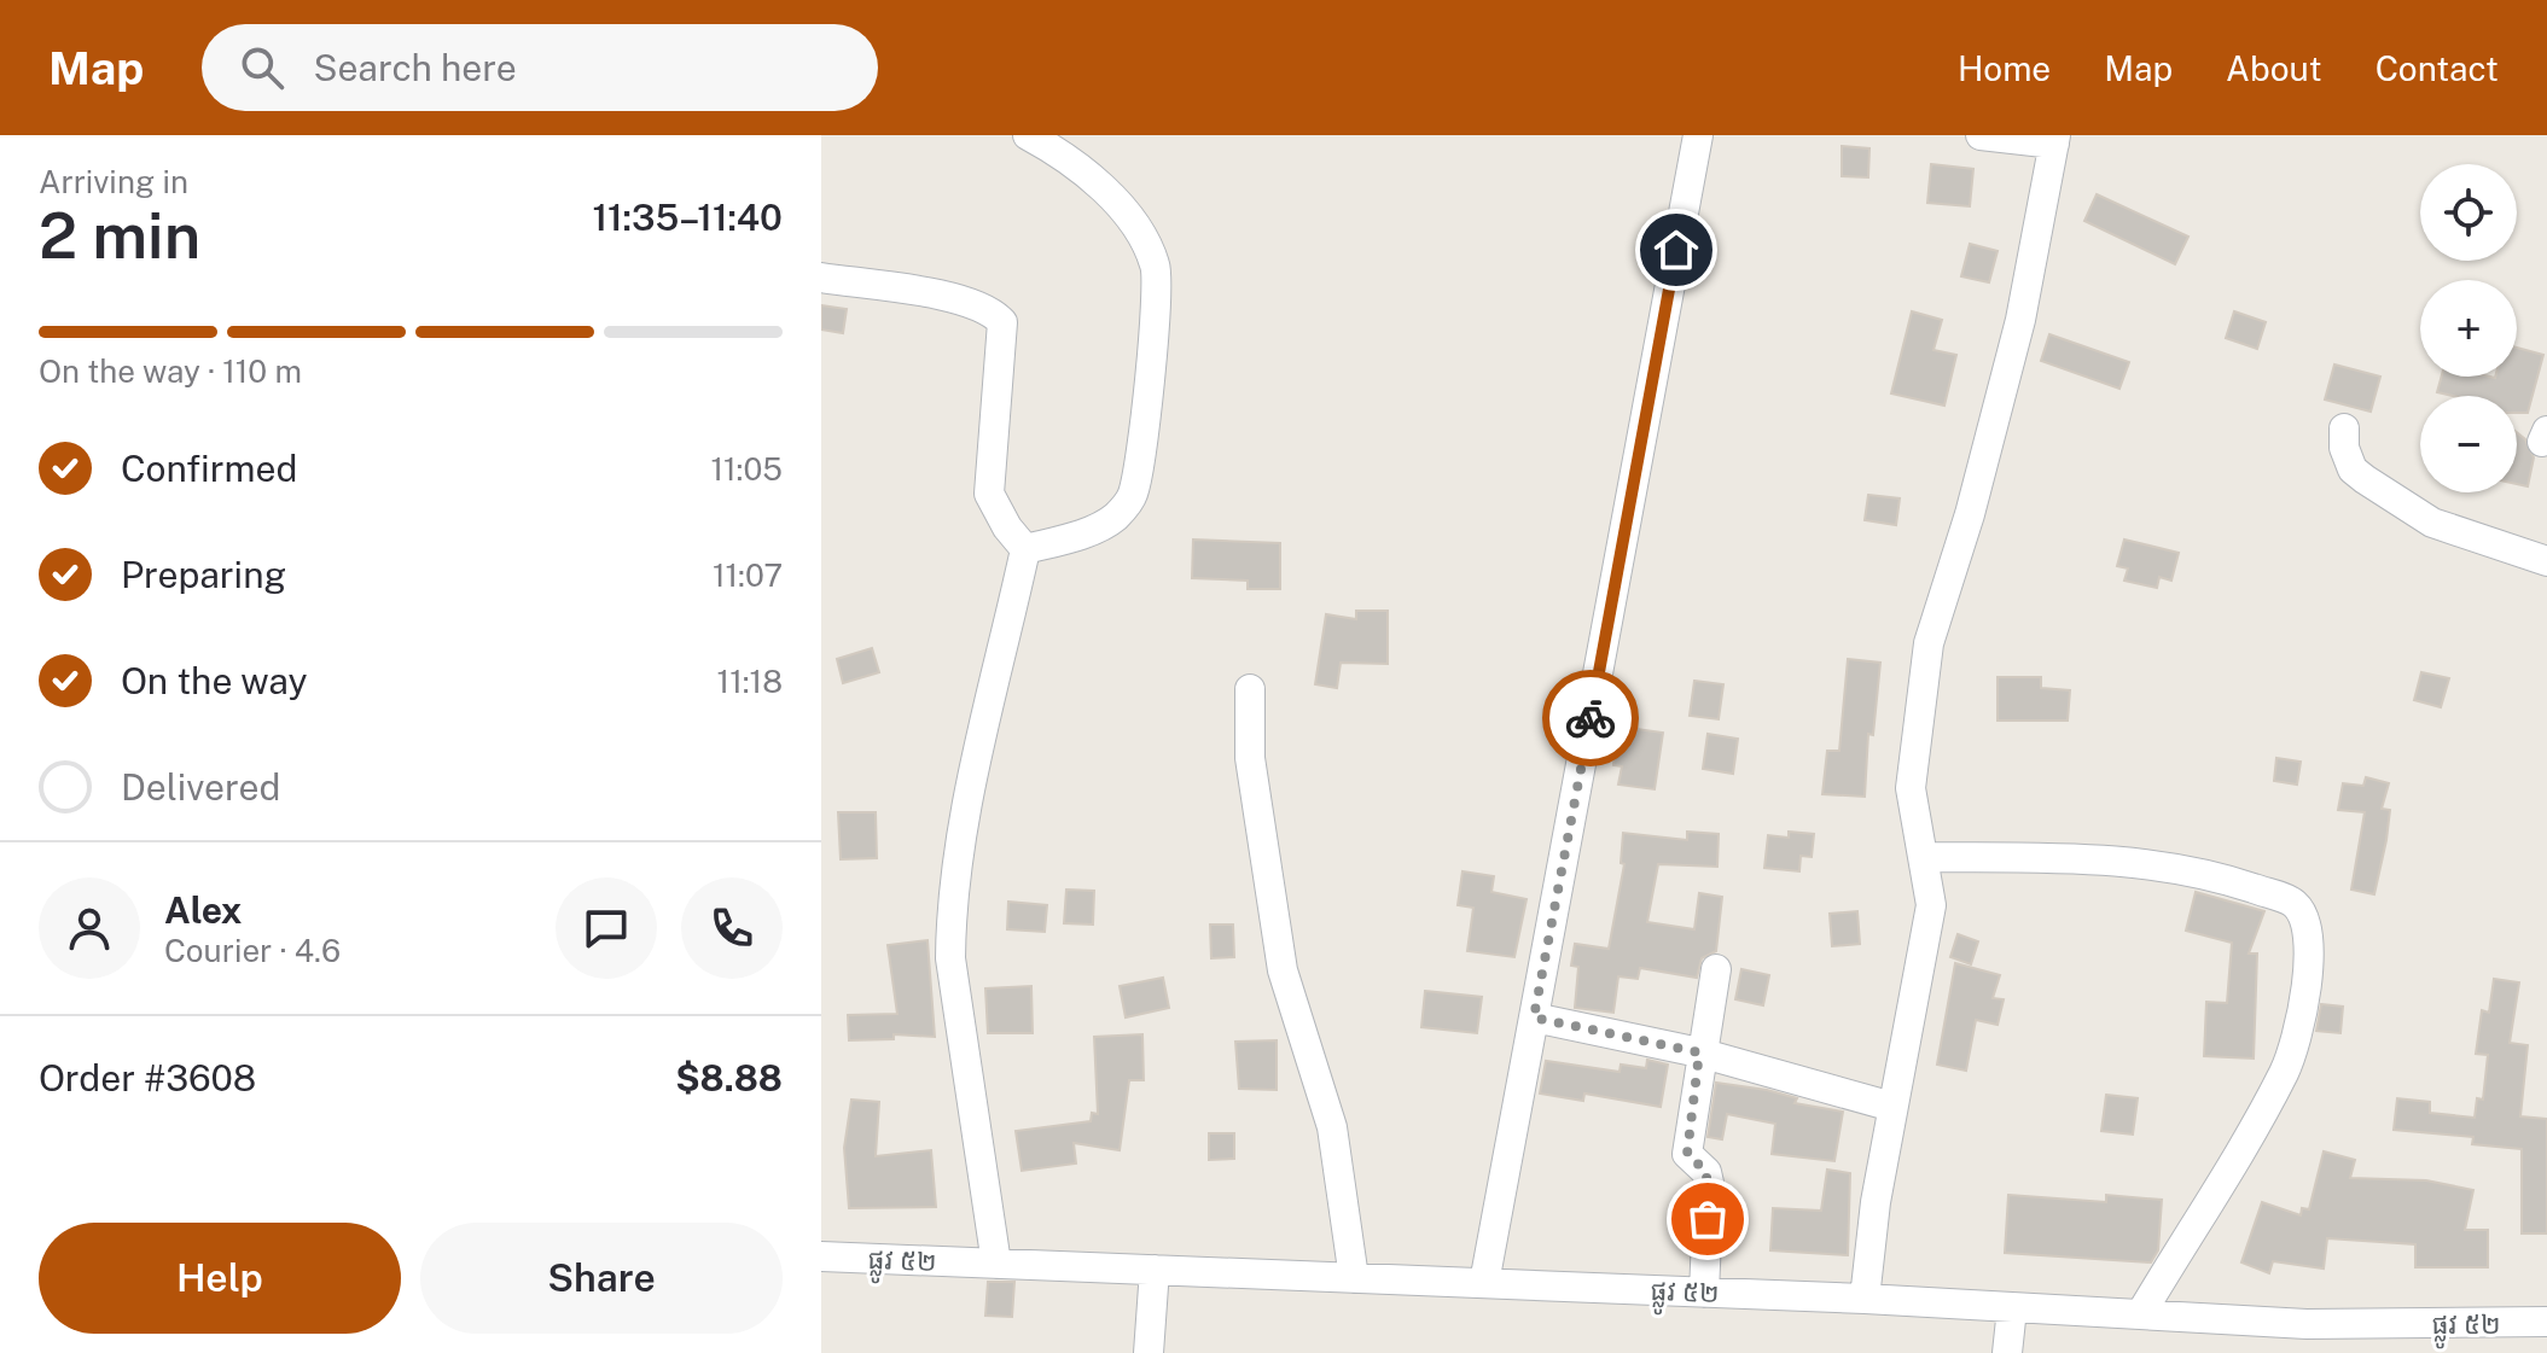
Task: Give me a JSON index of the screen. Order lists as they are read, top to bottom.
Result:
{
  "streets": {
    "street": ["ផ្លូវ ៥២"]
  },
  "page": {
    "header": "Map",
    "search": "Search here",
    "nav": [
      "Home",
      "Map",
      "About",
      "Contact"
    ],
    "heading": ["2 min", "Arriving in", "11:35–11:40"],
    "panel": [
      "Alex",
      "Courier · 4.6",
      "Order #3608",
      "$8.88"
    ],
    "map_buttons": ["+", "−"],
    "bar": "On the way · 110 m",
    "list": [
      ["Confirmed", "11:05"],
      ["Preparing", "11:07"],
      ["On the way", "11:18"],
      "Delivered"
    ],
    "buttons": ["Help", "Share"]
  }
}
